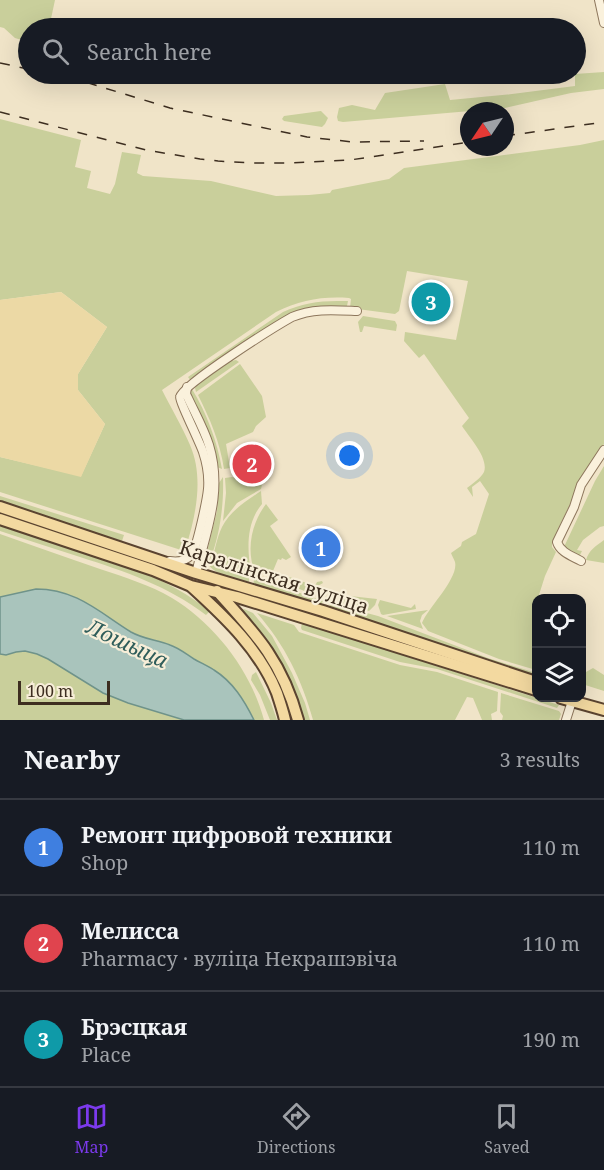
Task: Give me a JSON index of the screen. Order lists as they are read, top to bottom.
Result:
{
  "streets": {
    "main road": ["Каралінская вуліца"]
  },
  "water": ["Лошыца"],
  "scale_bar": "100 m",
  "north": "bottom left",
  "page": {
    "search": "Search here",
    "pins": ["3", "2", "1"],
    "scale": "100 m",
    "heading": ["Nearby", "3 results"],
    "list": [
      {
        "mark": "1",
        "name": "Ремонт цифровой техники",
        "note": "Shop",
        "value": "110 m"
      },
      {
        "mark": "2",
        "name": "Мелисса",
        "note": "Pharmacy · вуліца Некрашэвіча",
        "value": "110 m"
      },
      {
        "mark": "3",
        "name": "Брэсцкая",
        "note": "Place",
        "value": "190 m"
      }
    ],
    "nav": ["Map", "Directions", "Saved"]
  }
}
